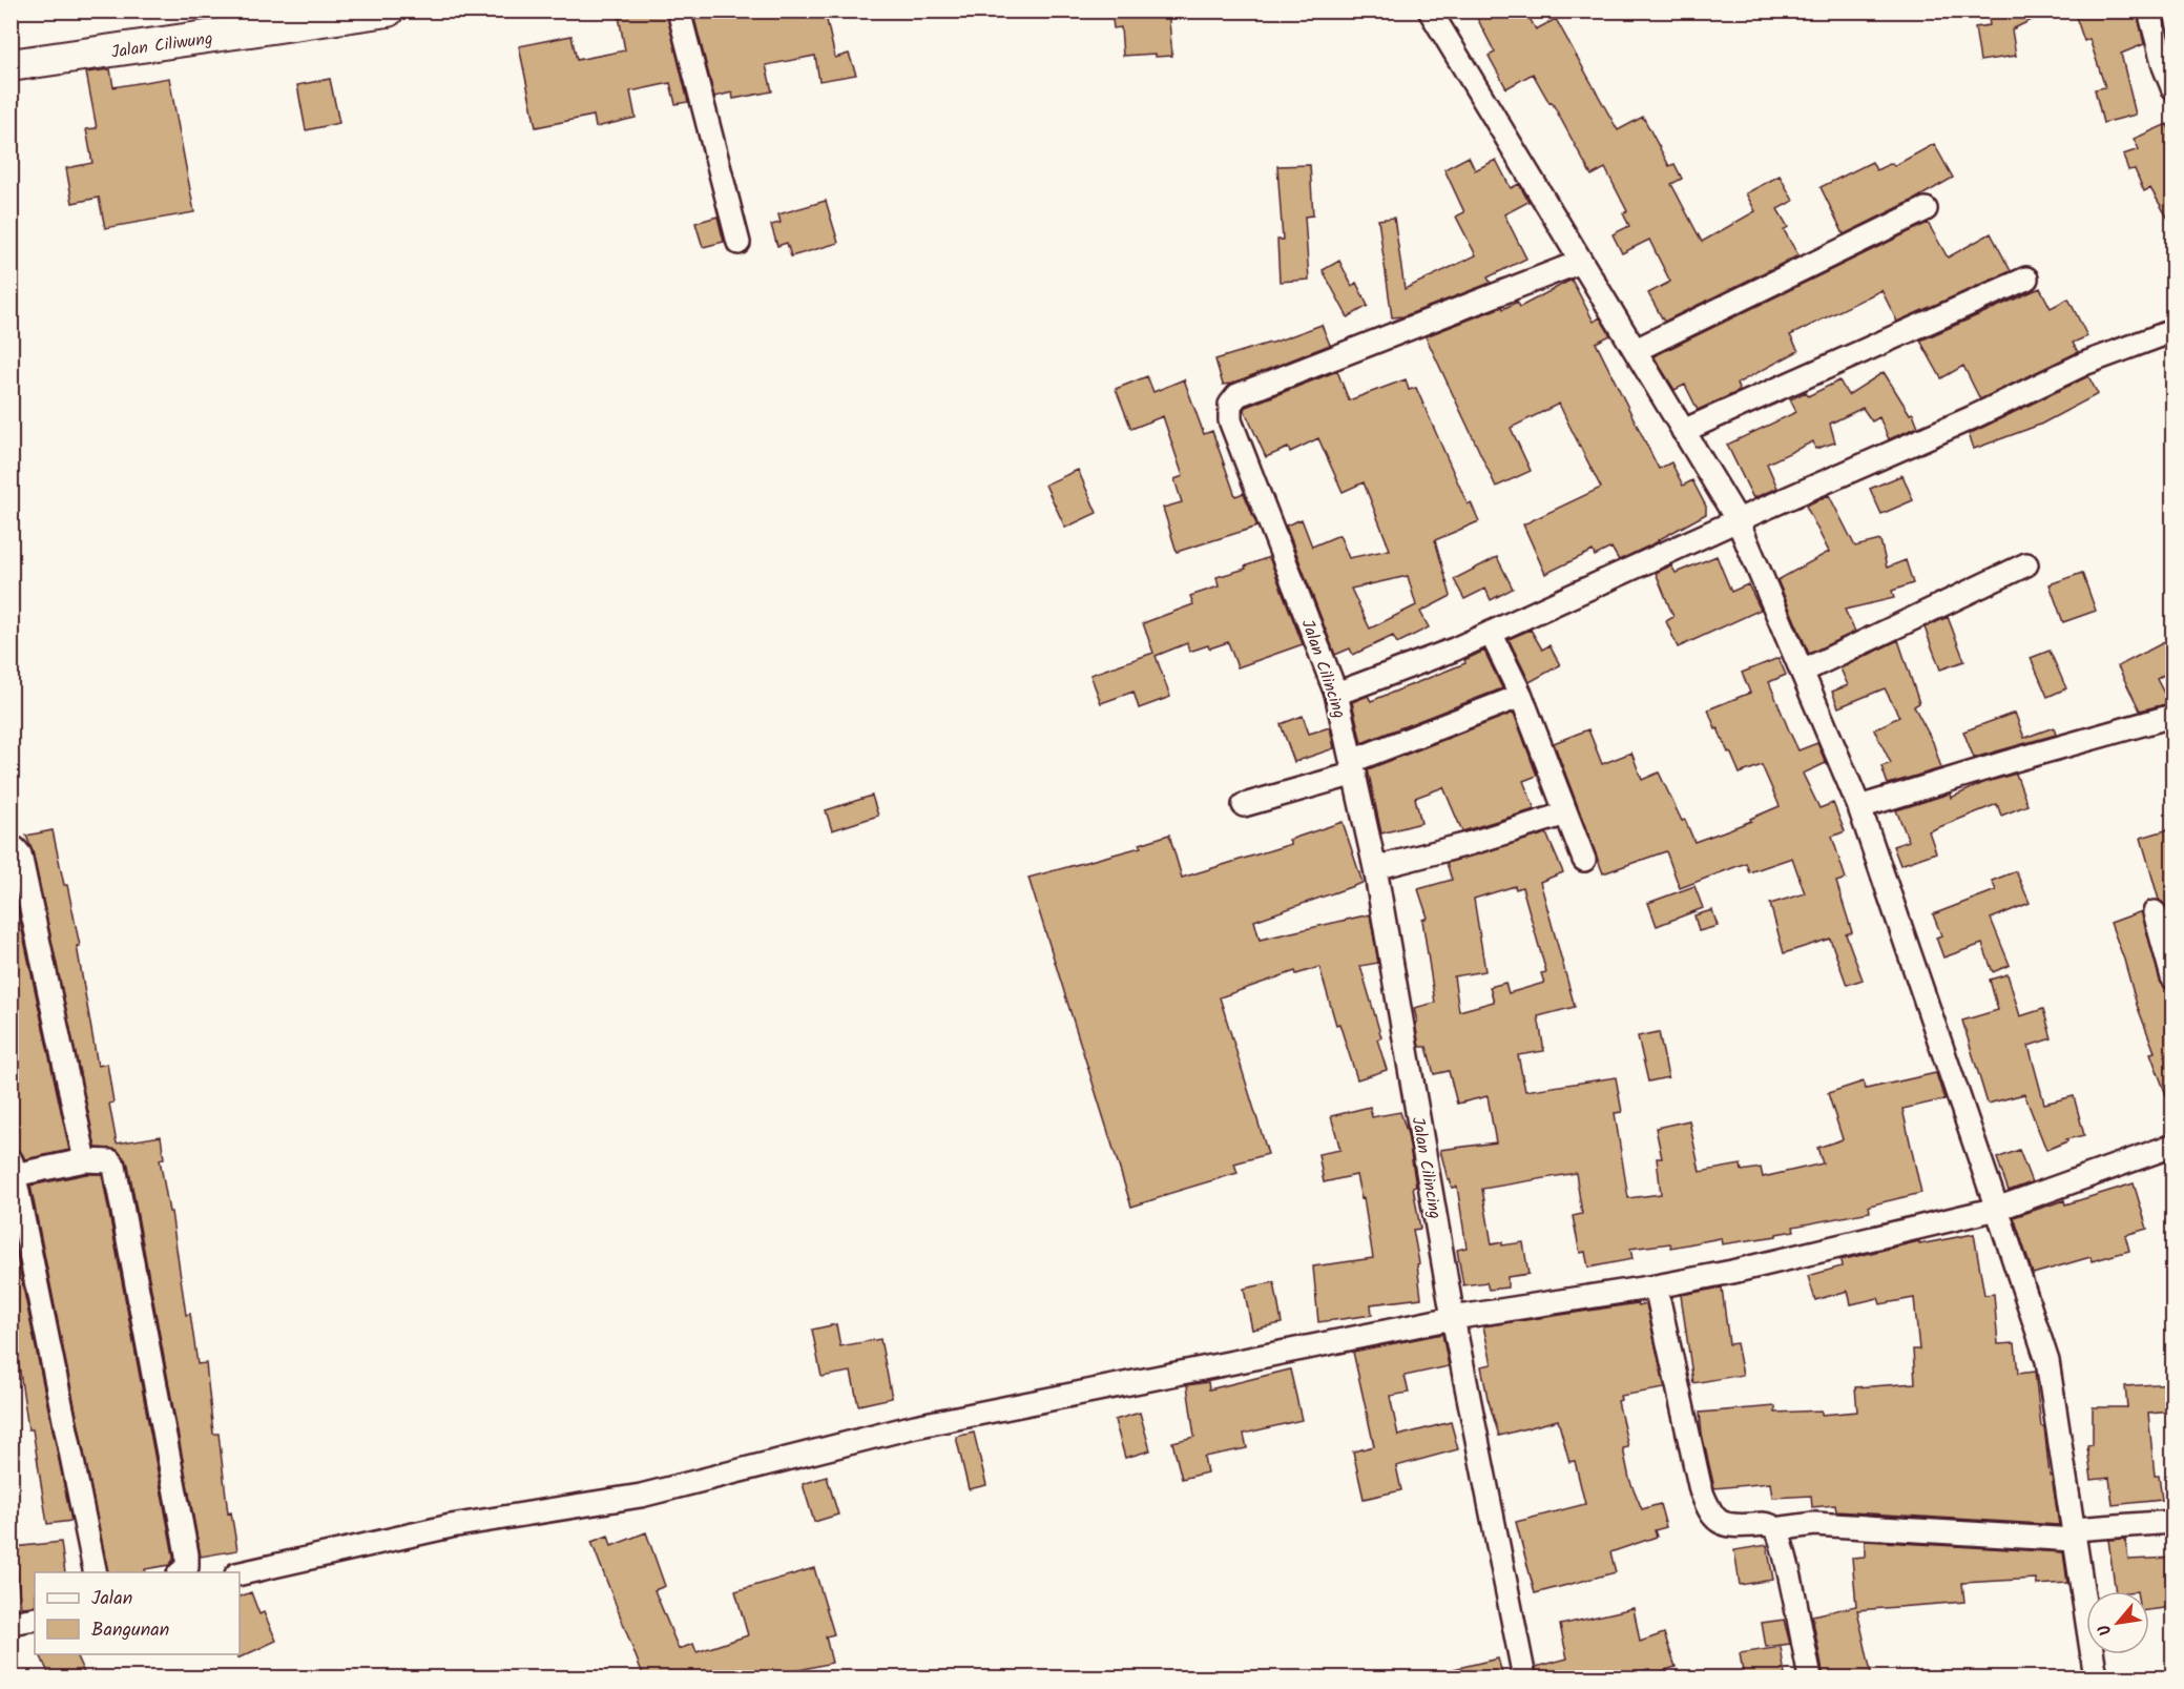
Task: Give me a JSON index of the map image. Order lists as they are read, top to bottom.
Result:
{
  "streets": {
    "main road": ["Jalan Ciliwung"],
    "street": ["Jalan Cilincing"]
  },
  "legend": ["Jalan", "Bangunan"],
  "north": "bottom left"
}
